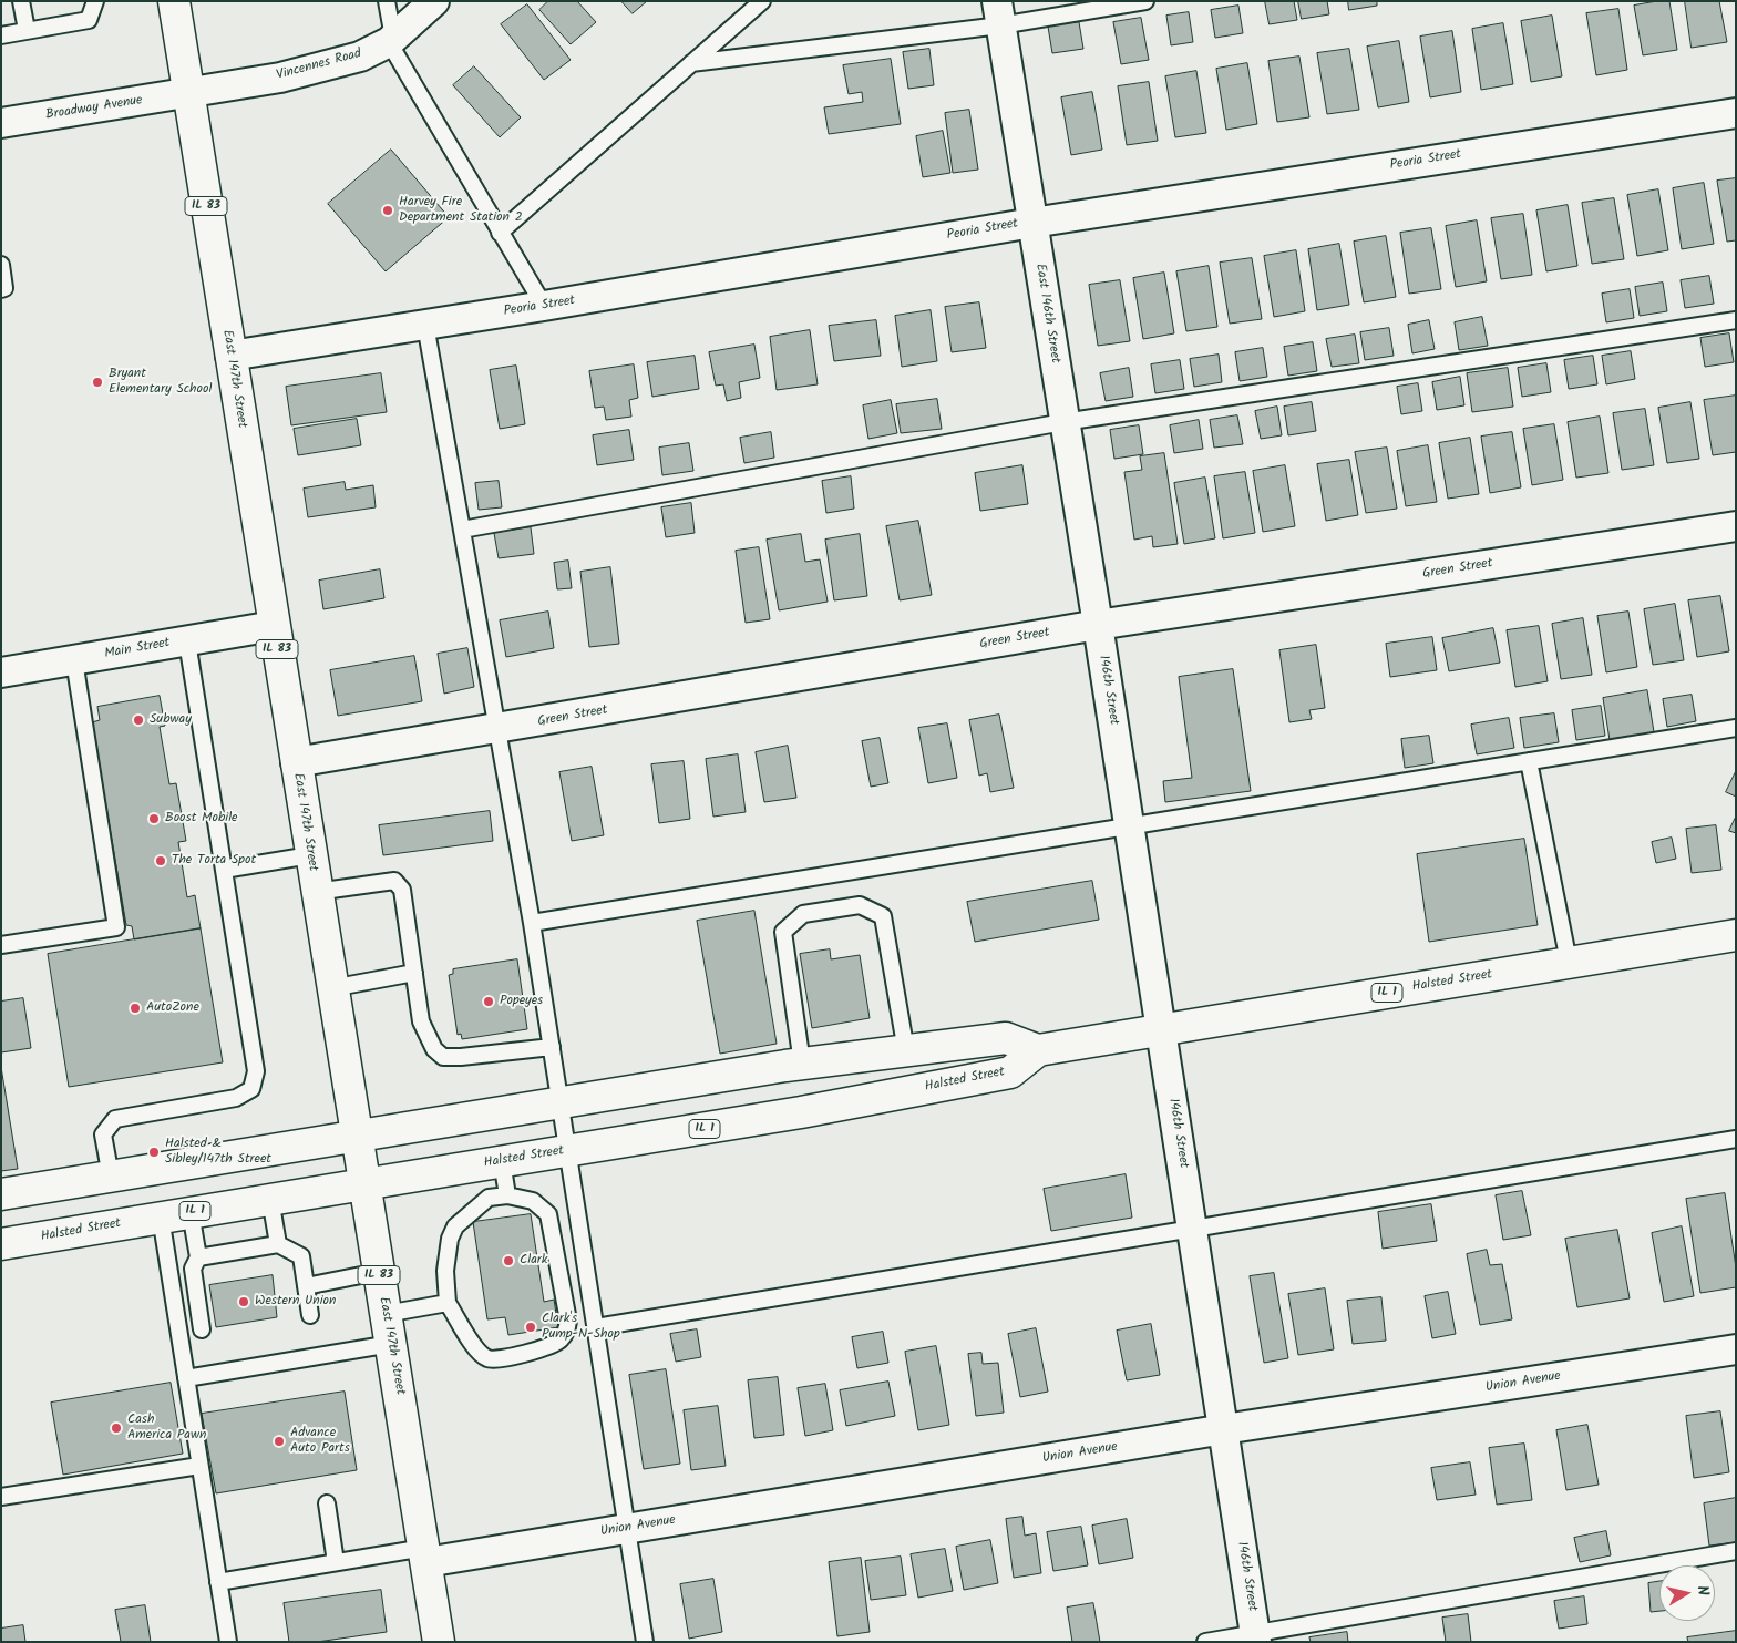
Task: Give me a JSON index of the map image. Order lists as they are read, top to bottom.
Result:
{
  "streets": {
    "main road": [
      "IL 83",
      "East 147th Street",
      "Halsted Street",
      "IL 1"
    ],
    "street": [
      "Vincennes Road",
      "Broadway Avenue",
      "Peoria Street",
      "East 146th Street",
      "Green Street",
      "Main Street",
      "146th Street",
      "Union Avenue"
    ]
  },
  "crossings": [
    ["Vincennes Road", "Broadway Avenue"],
    ["Vincennes Road", "East 147th Street"],
    ["Broadway Avenue", "East 147th Street"],
    ["Peoria Street", "East 146th Street"],
    ["Peoria Street", "East 147th Street"],
    ["East 146th Street", "Green Street"],
    ["East 146th Street", "146th Street"],
    ["East 147th Street", "Green Street"],
    ["East 147th Street", "Main Street"],
    ["East 147th Street", "Halsted Street"],
    ["East 147th Street", "Union Avenue"],
    ["Green Street", "146th Street"],
    ["146th Street", "Halsted Street"],
    ["146th Street", "Union Avenue"]
  ],
  "places": [
    "Harvey Fire Department Station 2",
    "Bryant Elementary School",
    "Subway",
    "Boost Mobile",
    "The Torta Spot",
    "Popeyes",
    "AutoZone",
    "Halsted & Sibley/147th Street",
    "Clark",
    "Western Union",
    "Clark's Pump-N-Shop",
    "Cash America Pawn",
    "Advance Auto Parts"
  ],
  "north": "right"
}
